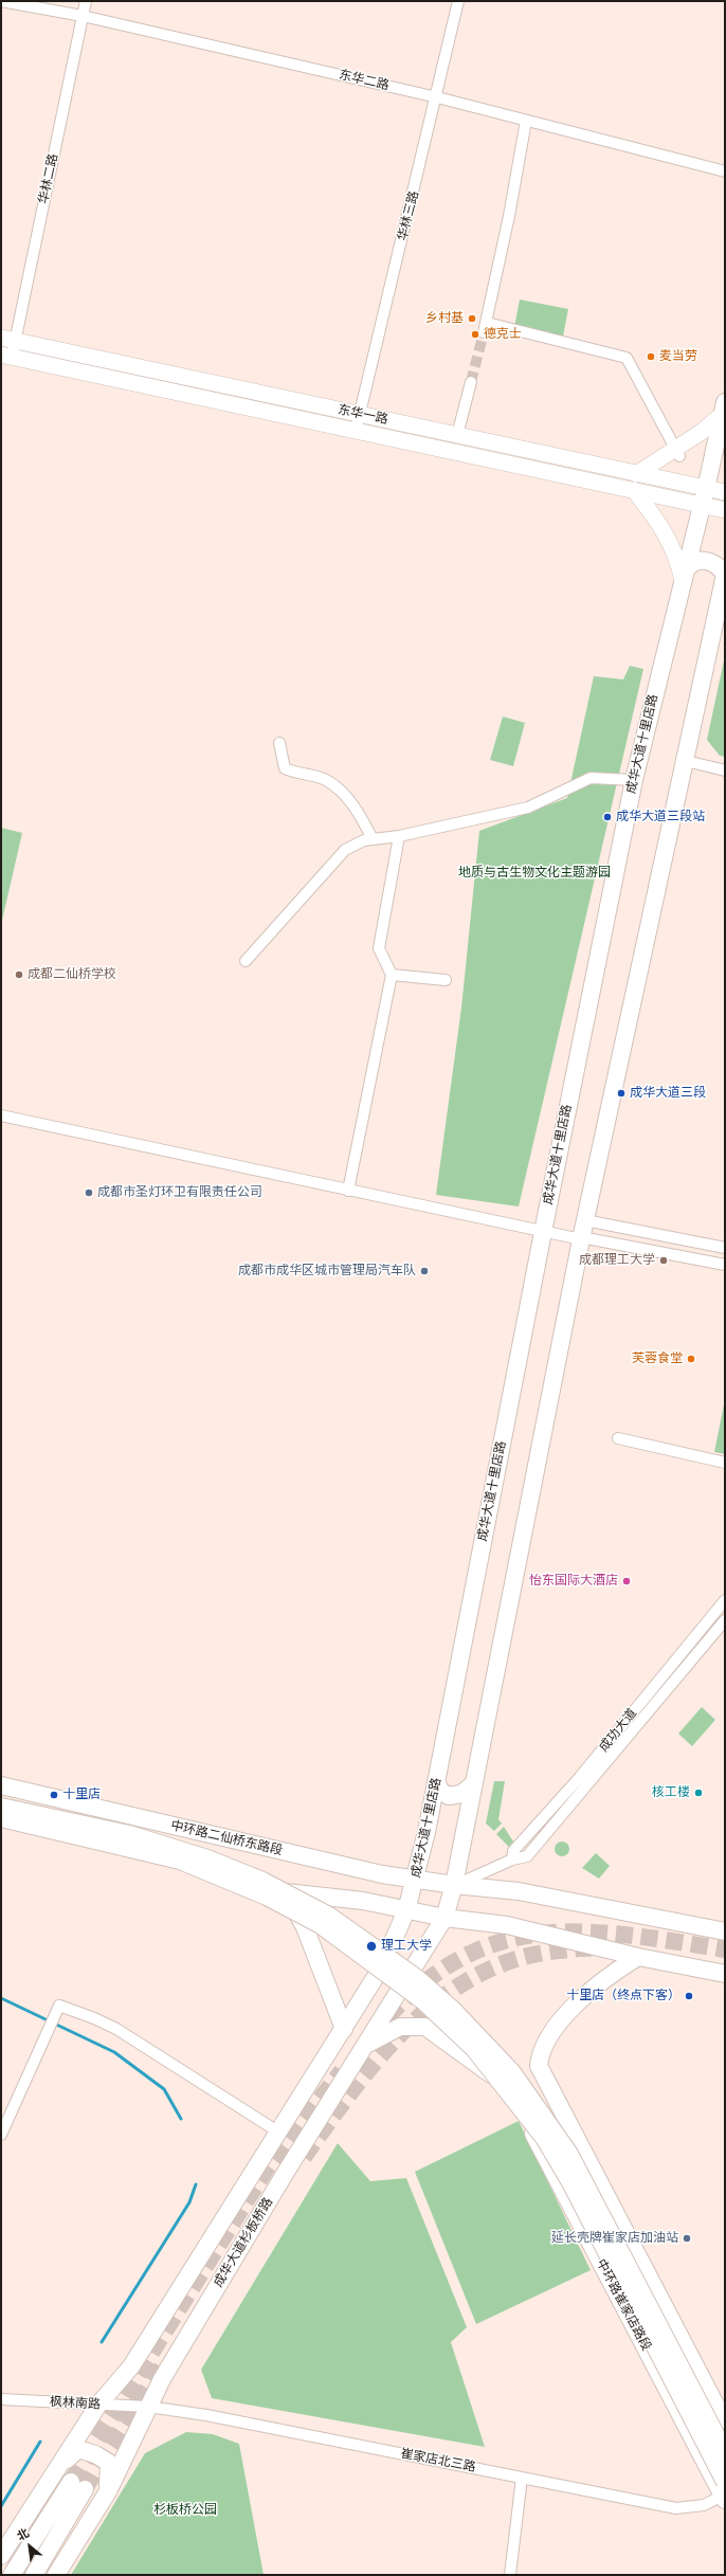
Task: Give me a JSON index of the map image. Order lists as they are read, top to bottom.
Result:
{
  "streets": {
    "main road": [
      "成华大道十里店路",
      "中环路二仙桥东路段",
      "成华大道杉板桥路",
      "中环路崔家店路段"
    ],
    "street": [
      "东华二路",
      "华林二路",
      "华林三路",
      "东华一路",
      "成功大道",
      "枫林南路",
      "崔家店北三路"
    ]
  },
  "crossings": [
    ["东华二路", "华林二路"],
    ["东华二路", "华林三路"],
    ["华林二路", "东华一路"],
    ["华林三路", "东华一路"],
    ["东华一路", "成华大道十里店路"],
    ["成华大道十里店路", "中环路二仙桥东路段"],
    ["成功大道", "中环路二仙桥东路段"],
    ["成华大道杉板桥路", "中环路崔家店路段"],
    ["成华大道杉板桥路", "枫林南路"],
    ["成华大道杉板桥路", "崔家店北三路"],
    ["中环路崔家店路段", "崔家店北三路"],
    ["枫林南路", "崔家店北三路"]
  ],
  "parks": ["地质与古生物文化主题游园", "杉板桥公园"],
  "places": [
    "乡村基",
    "德克士",
    "麦当劳",
    "成华大道三段站",
    "成都二仙桥学校",
    "成华大道三段",
    "成都市圣灯环卫有限责任公司",
    "成都理工大学",
    "成都市成华区城市管理局汽车队",
    "芙蓉食堂",
    "怡东国际大酒店",
    "核工楼",
    "十里店",
    "理工大学",
    "十里店（终点下客）",
    "延长壳牌崔家店加油站"
  ],
  "north": "top left"
}
